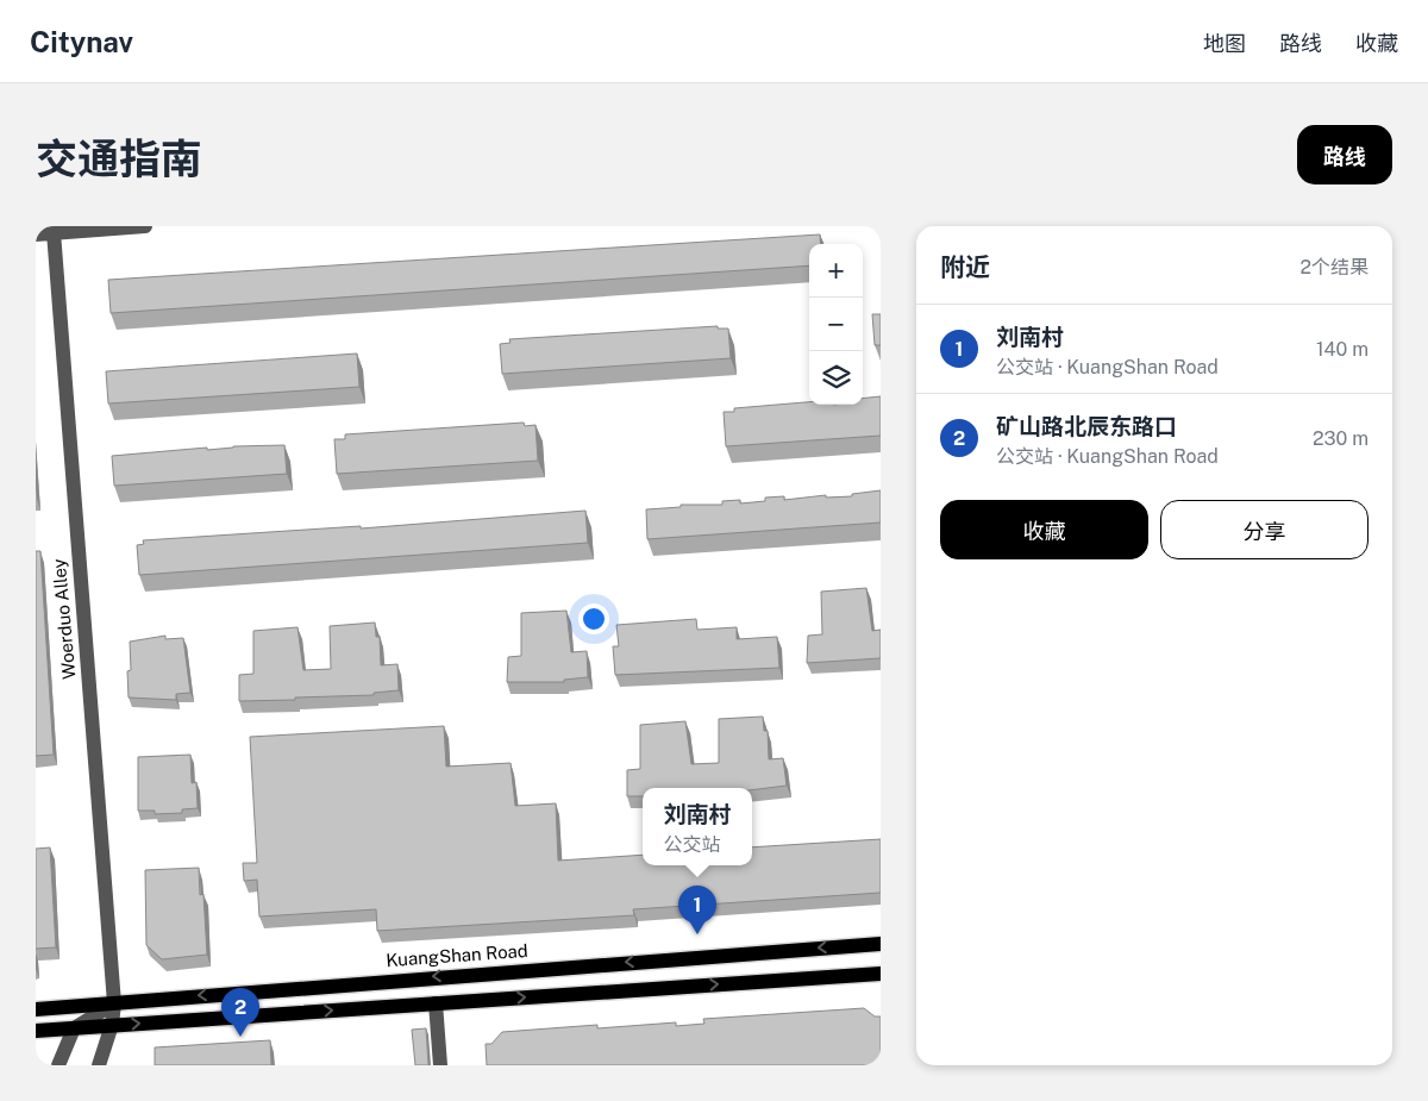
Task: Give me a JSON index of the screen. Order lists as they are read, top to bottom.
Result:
{
  "streets": {
    "main road": ["KuangShan Road"],
    "street": ["Woerduo Alley"]
  },
  "crossings": [
    ["Woerduo Alley", "KuangShan Road"]
  ],
  "page": {
    "header": "Citynav",
    "nav": ["地图", "路线", "收藏"],
    "title": "交通指南",
    "buttons": [
      "路线",
      ["收藏", "分享"]
    ],
    "heading": ["附近", "2个结果"],
    "map_buttons": ["+", "−"],
    "list": [
      {
        "mark": "1",
        "name": "刘南村",
        "note": "公交站 · KuangShan Road",
        "value": "140 m"
      },
      {
        "mark": "2",
        "name": "矿山路北辰东路口",
        "note": "公交站 · KuangShan Road",
        "value": "230 m"
      }
    ],
    "popup": ["刘南村", "公交站"],
    "pins": ["1", "2"]
  }
}
